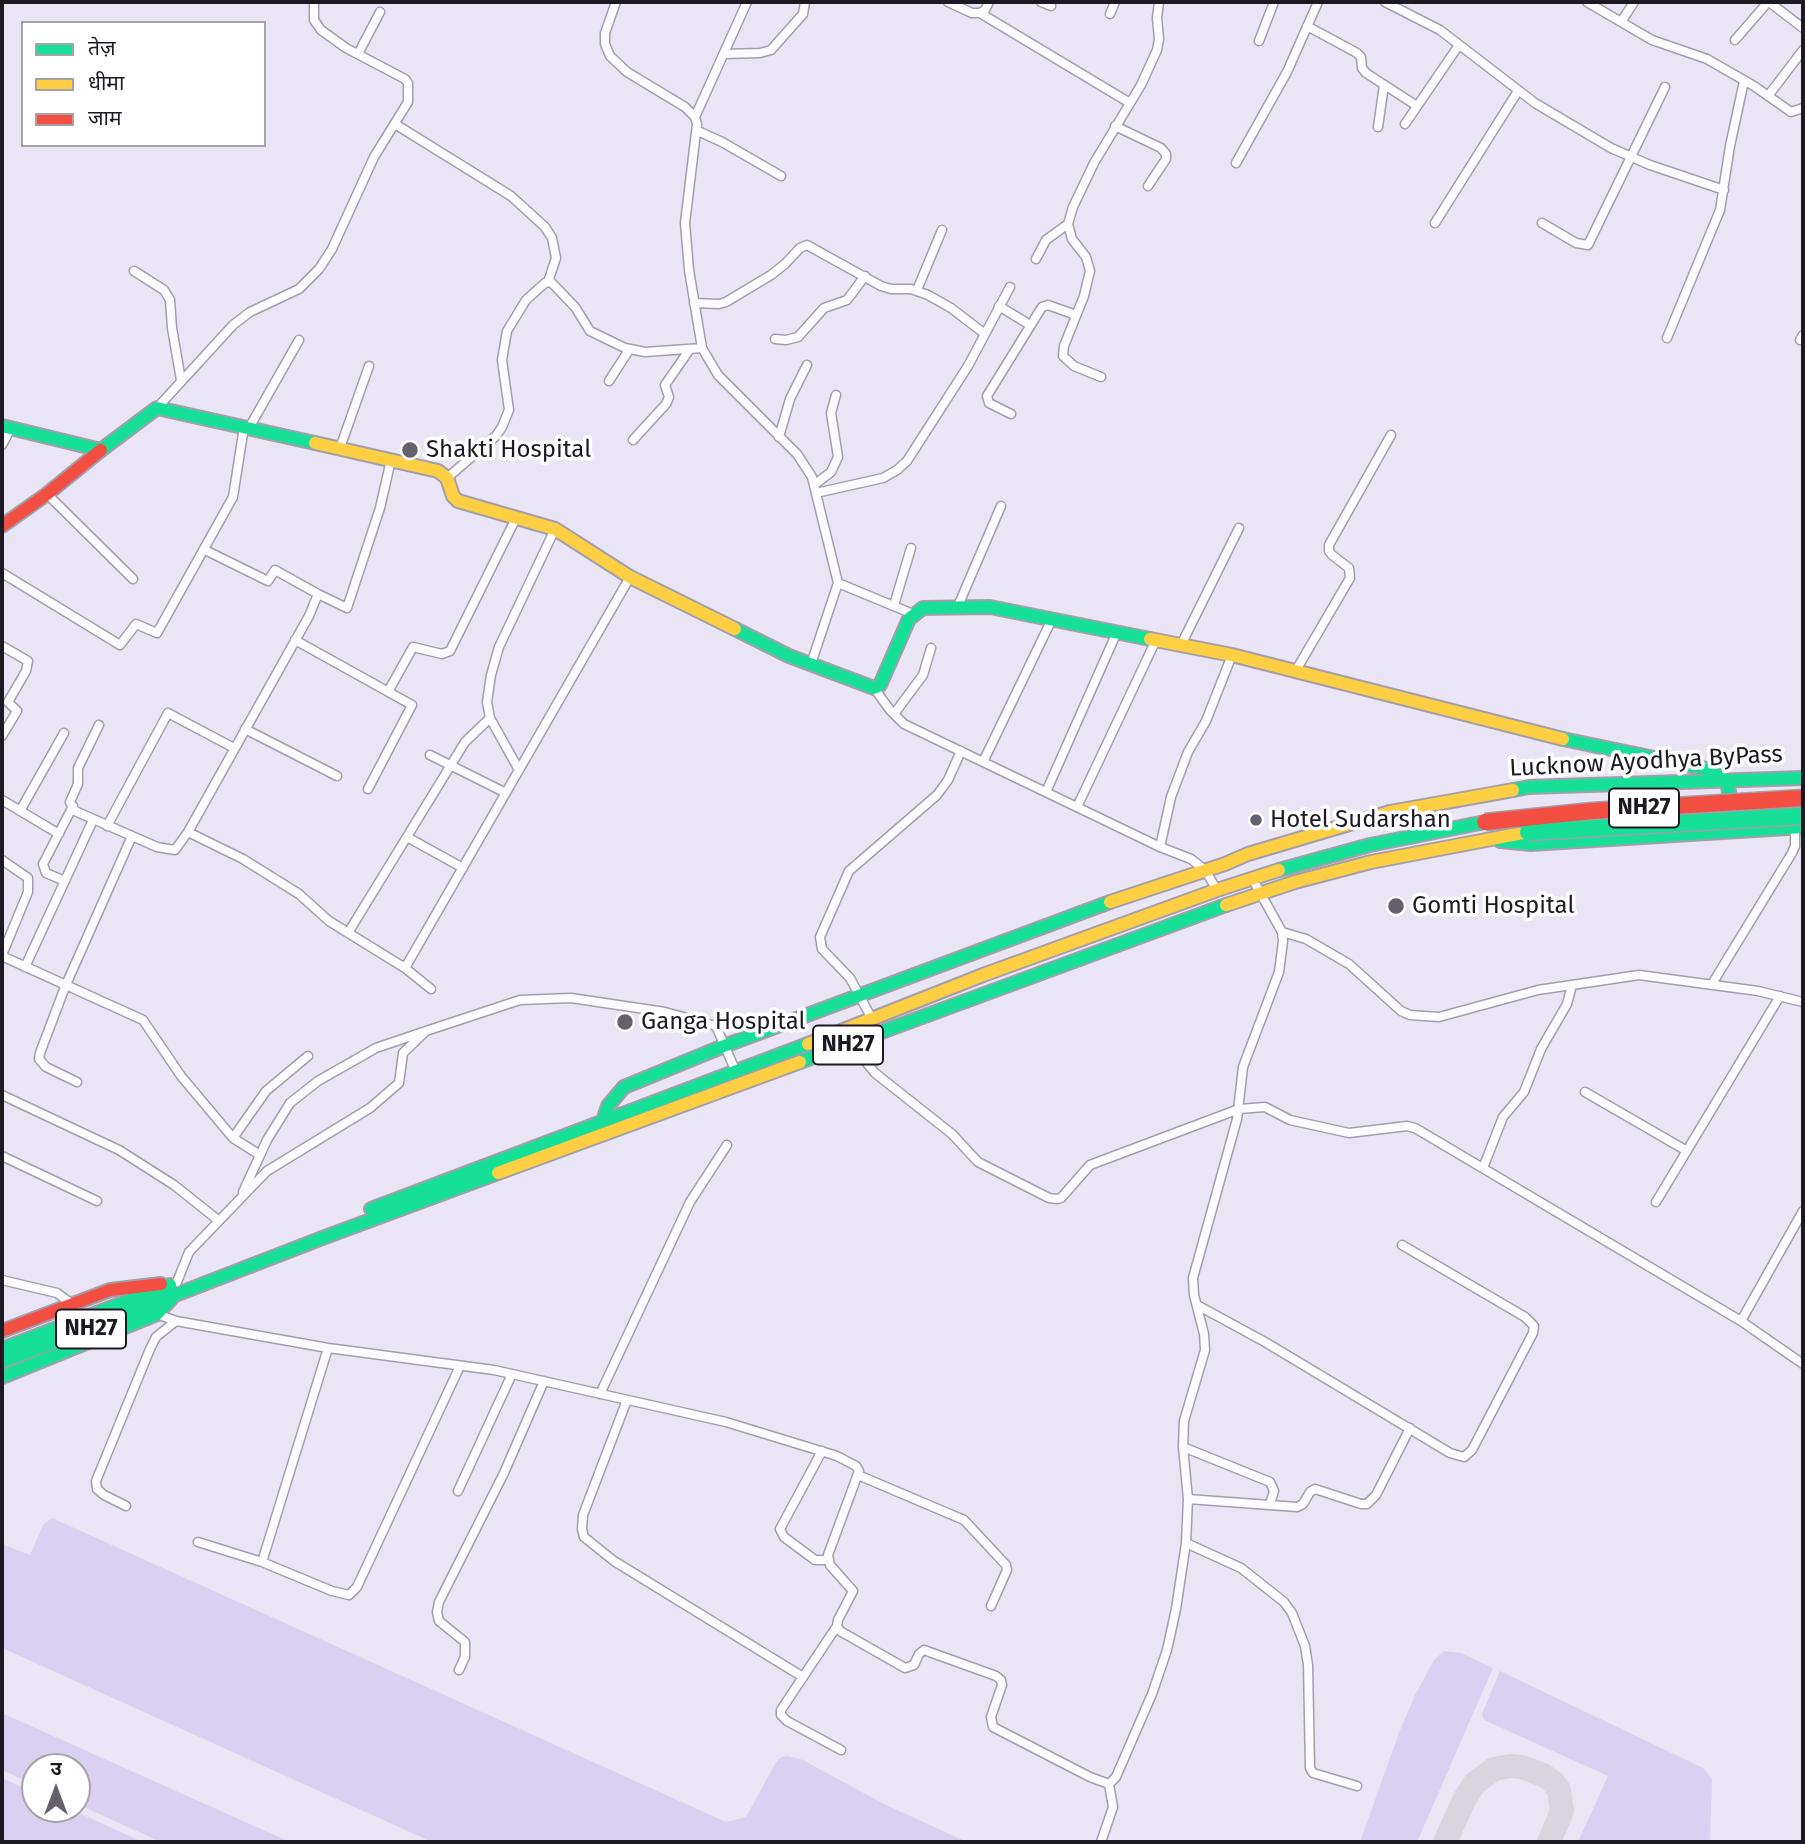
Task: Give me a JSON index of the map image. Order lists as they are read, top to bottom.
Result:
{
  "streets": {
    "main road": ["Lucknow Ayodhya ByPass", "NH27"]
  },
  "crossings": [
    ["Lucknow Ayodhya ByPass", "NH27"]
  ],
  "places": [
    "Shakti Hospital",
    "Hotel Sudarshan",
    "Gomti Hospital",
    "Ganga Hospital"
  ],
  "legend": ["तेज़", "धीमा", "जाम"],
  "north": "top"
}
